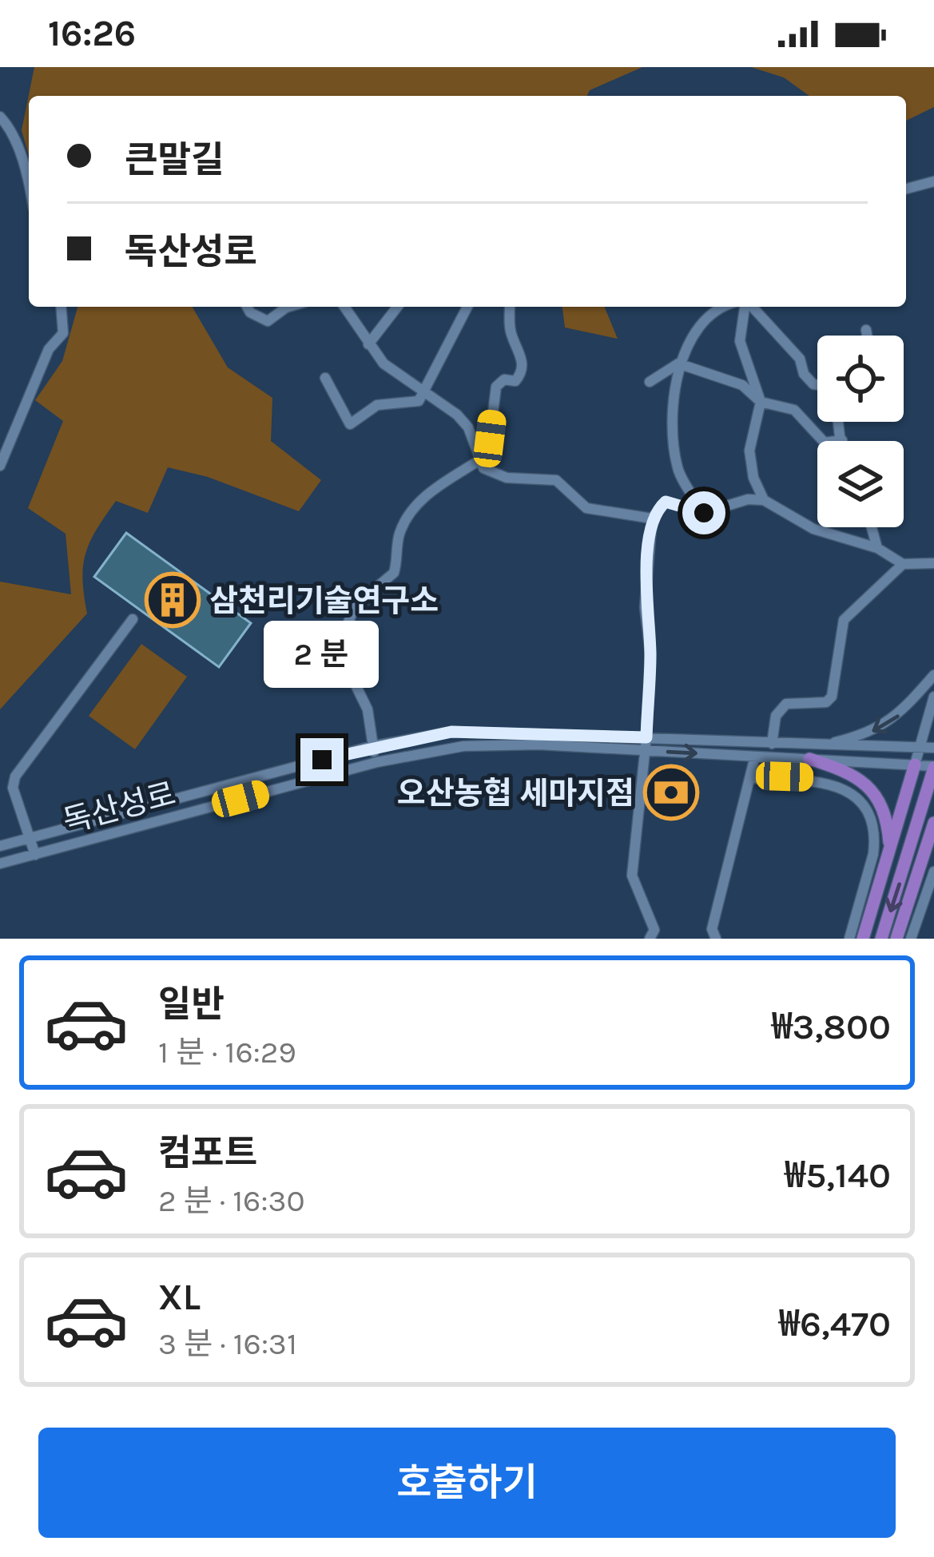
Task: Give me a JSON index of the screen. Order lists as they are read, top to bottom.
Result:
{
  "streets": {
    "street": ["독산성로"]
  },
  "places": {
    "building": ["삼천리기술연구소"],
    "bank": ["오산농협 세마지점"]
  },
  "page": {
    "status": "16:26",
    "banner": ["큰말길", "독산성로"],
    "bubble": "2 분",
    "list": [
      {
        "name": "일반",
        "note": "1 분 · 16:29",
        "value": "₩3,800"
      },
      {
        "name": "컴포트",
        "note": "2 분 · 16:30",
        "value": "₩5,140"
      },
      {
        "name": "XL",
        "note": "3 분 · 16:31",
        "value": "₩6,470"
      }
    ],
    "buttons": "호출하기"
  }
}
